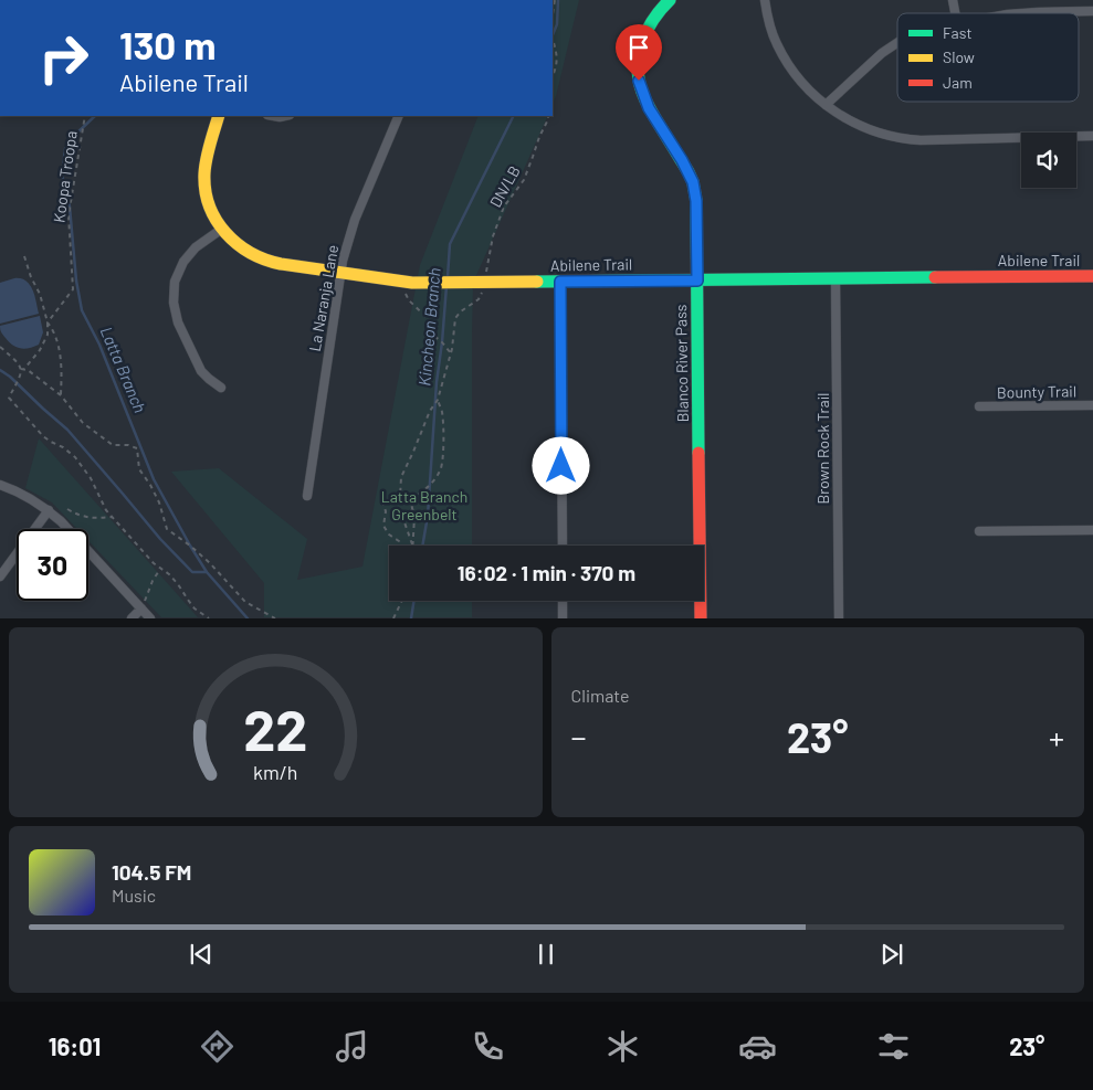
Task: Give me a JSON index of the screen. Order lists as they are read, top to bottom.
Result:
{
  "streets": {
    "street": [
      "Abilene Trail",
      "La Naranja Lane",
      "Blanco River Pass",
      "Bounty Trail",
      "Brown Rock Trail"
    ],
    "path": ["Koopa Troopa", "DN/LB"]
  },
  "crossings": [
    ["DN/LB", "Abilene Trail"],
    ["Abilene Trail", "La Naranja Lane"],
    ["Abilene Trail", "Blanco River Pass"],
    ["Abilene Trail", "Brown Rock Trail"]
  ],
  "water": ["Kincheon Branch", "Latta Branch"],
  "parks": ["Latta Branch Greenbelt"],
  "legend": ["Fast", "Slow", "Jam"],
  "page": {
    "turn": ["130 m", "Abilene Trail"],
    "limit": "30",
    "trip": "16:02 · 1 min · 370 m",
    "tile": "Climate",
    "heat": ["−", "23°", "+"],
    "song": ["104.5 FM", "Music"],
    "tabs": ["16:01", "23°"],
    "gauge": ["22", "km/h"]
  }
}
